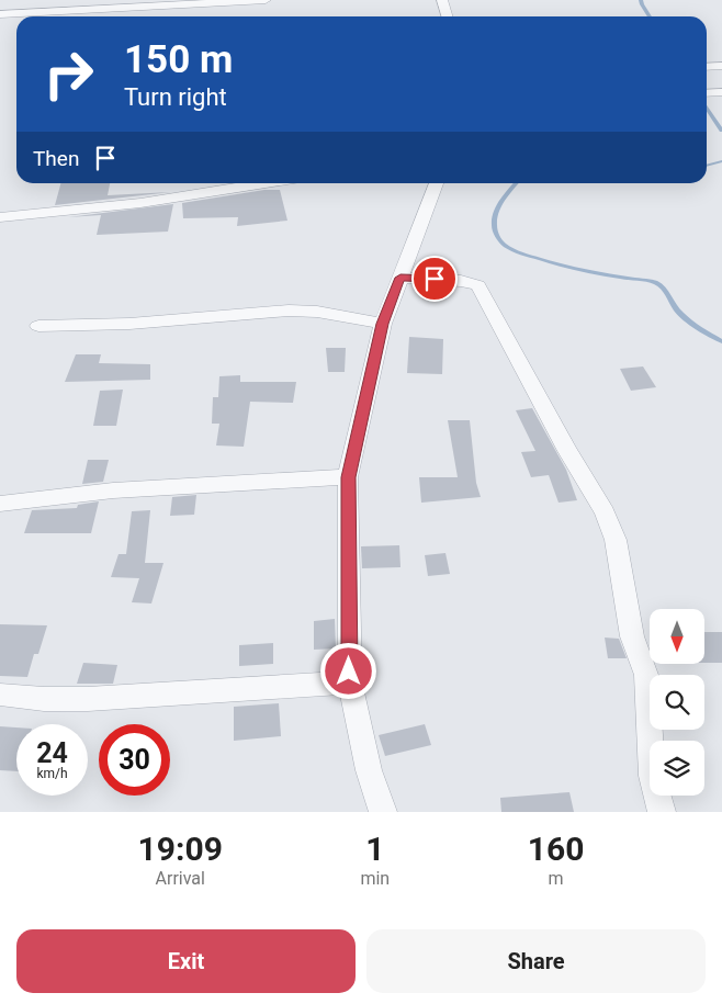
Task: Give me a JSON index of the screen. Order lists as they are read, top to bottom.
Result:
{
  "north": "bottom",
  "page": {
    "turn": ["150 m", "Turn right"],
    "then": "Then",
    "speed": "24 km/h",
    "limit": "30",
    "eta": [
      "19:09",
      "Arrival",
      "1",
      "min",
      "160",
      "m"
    ],
    "buttons": ["Exit", "Share"]
  }
}
